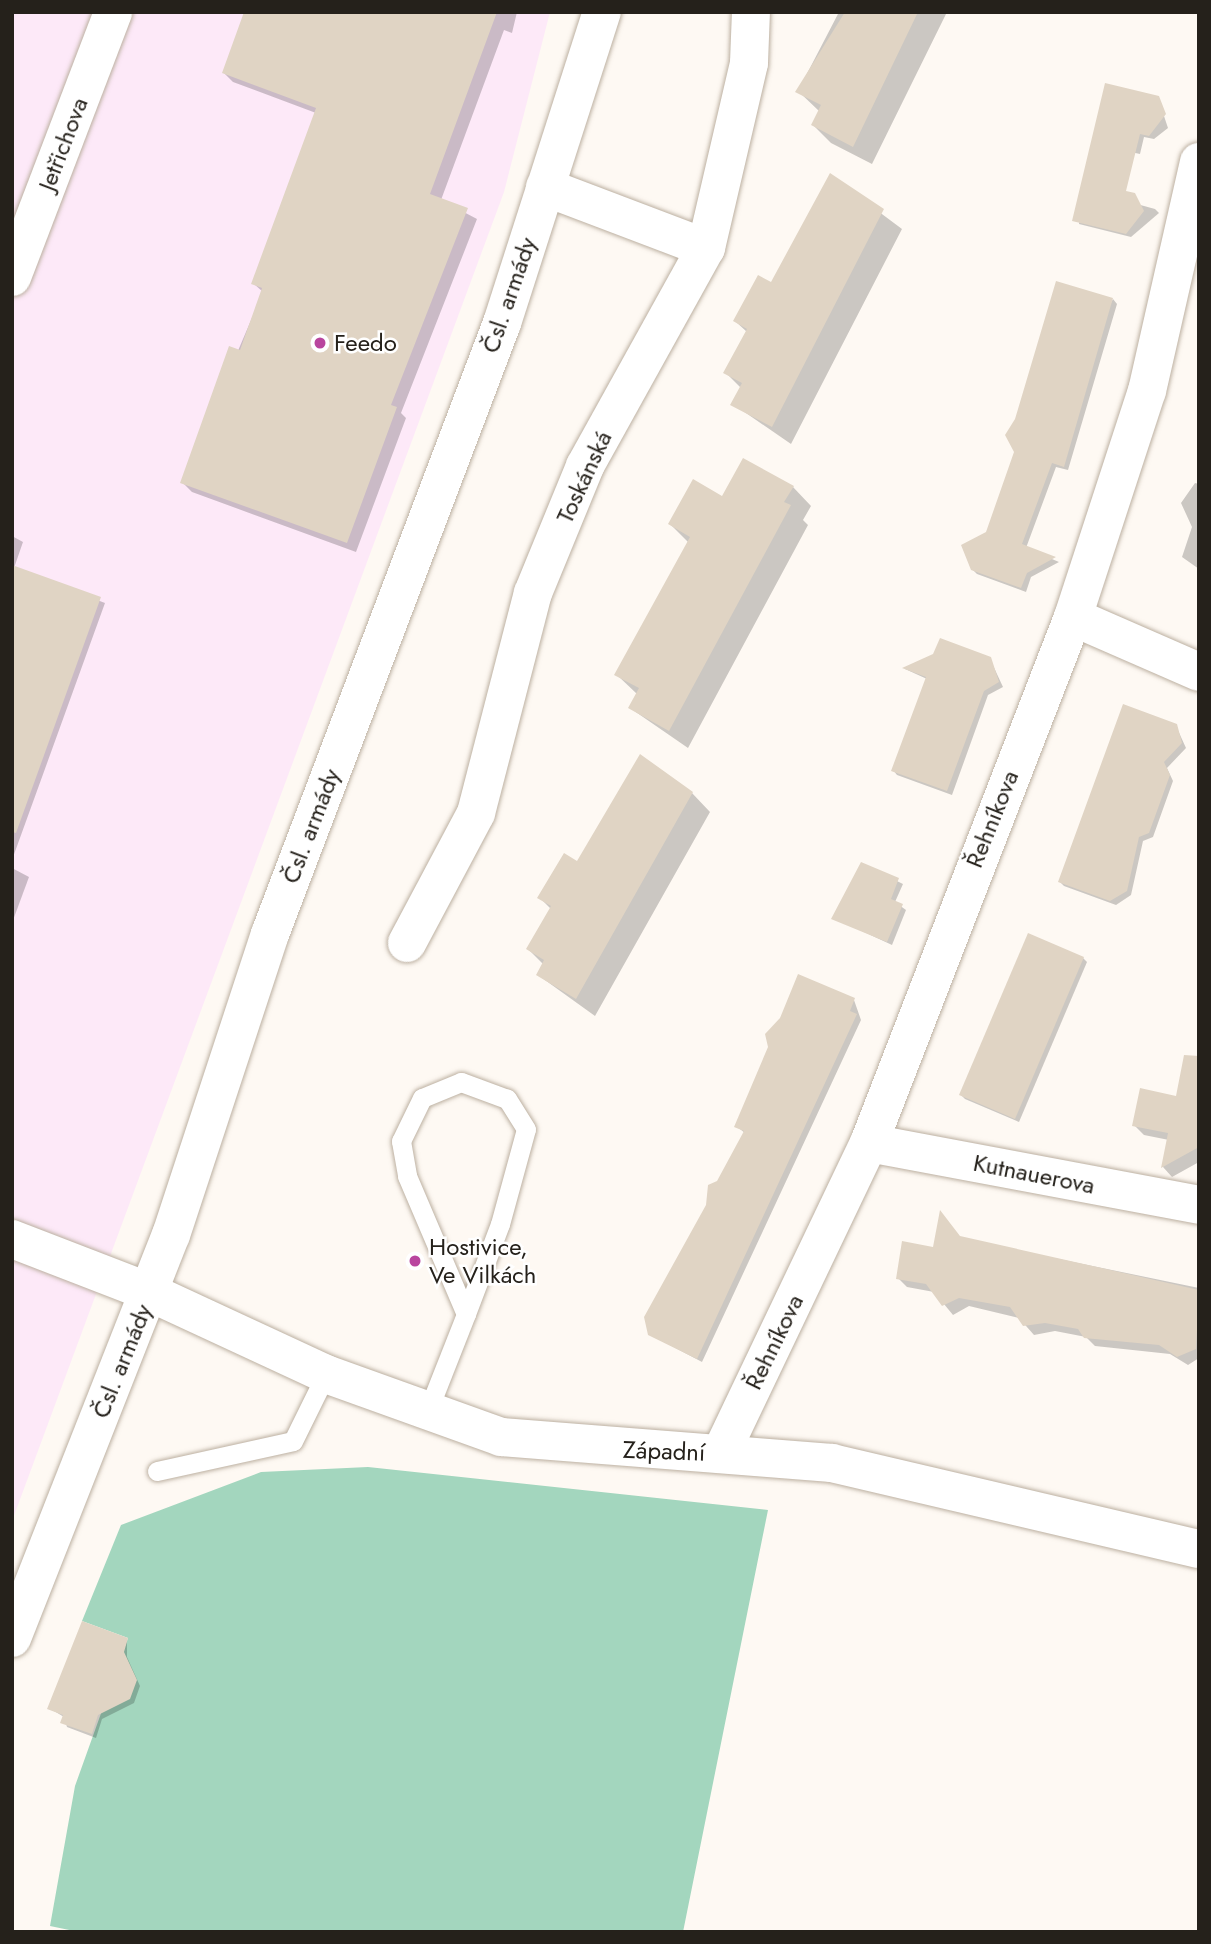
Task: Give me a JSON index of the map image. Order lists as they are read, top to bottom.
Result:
{
  "streets": {
    "street": [
      "Jetřichova",
      "Čsl. armády",
      "Toskánská",
      "Řehníkova",
      "Kutnauerova",
      "Západní"
    ]
  },
  "crossings": [
    ["Čsl. armády", "Západní"],
    ["Řehníkova", "Kutnauerova"],
    ["Řehníkova", "Západní"]
  ],
  "places": ["Feedo", "Hostivice, Ve Vilkách"]
}
